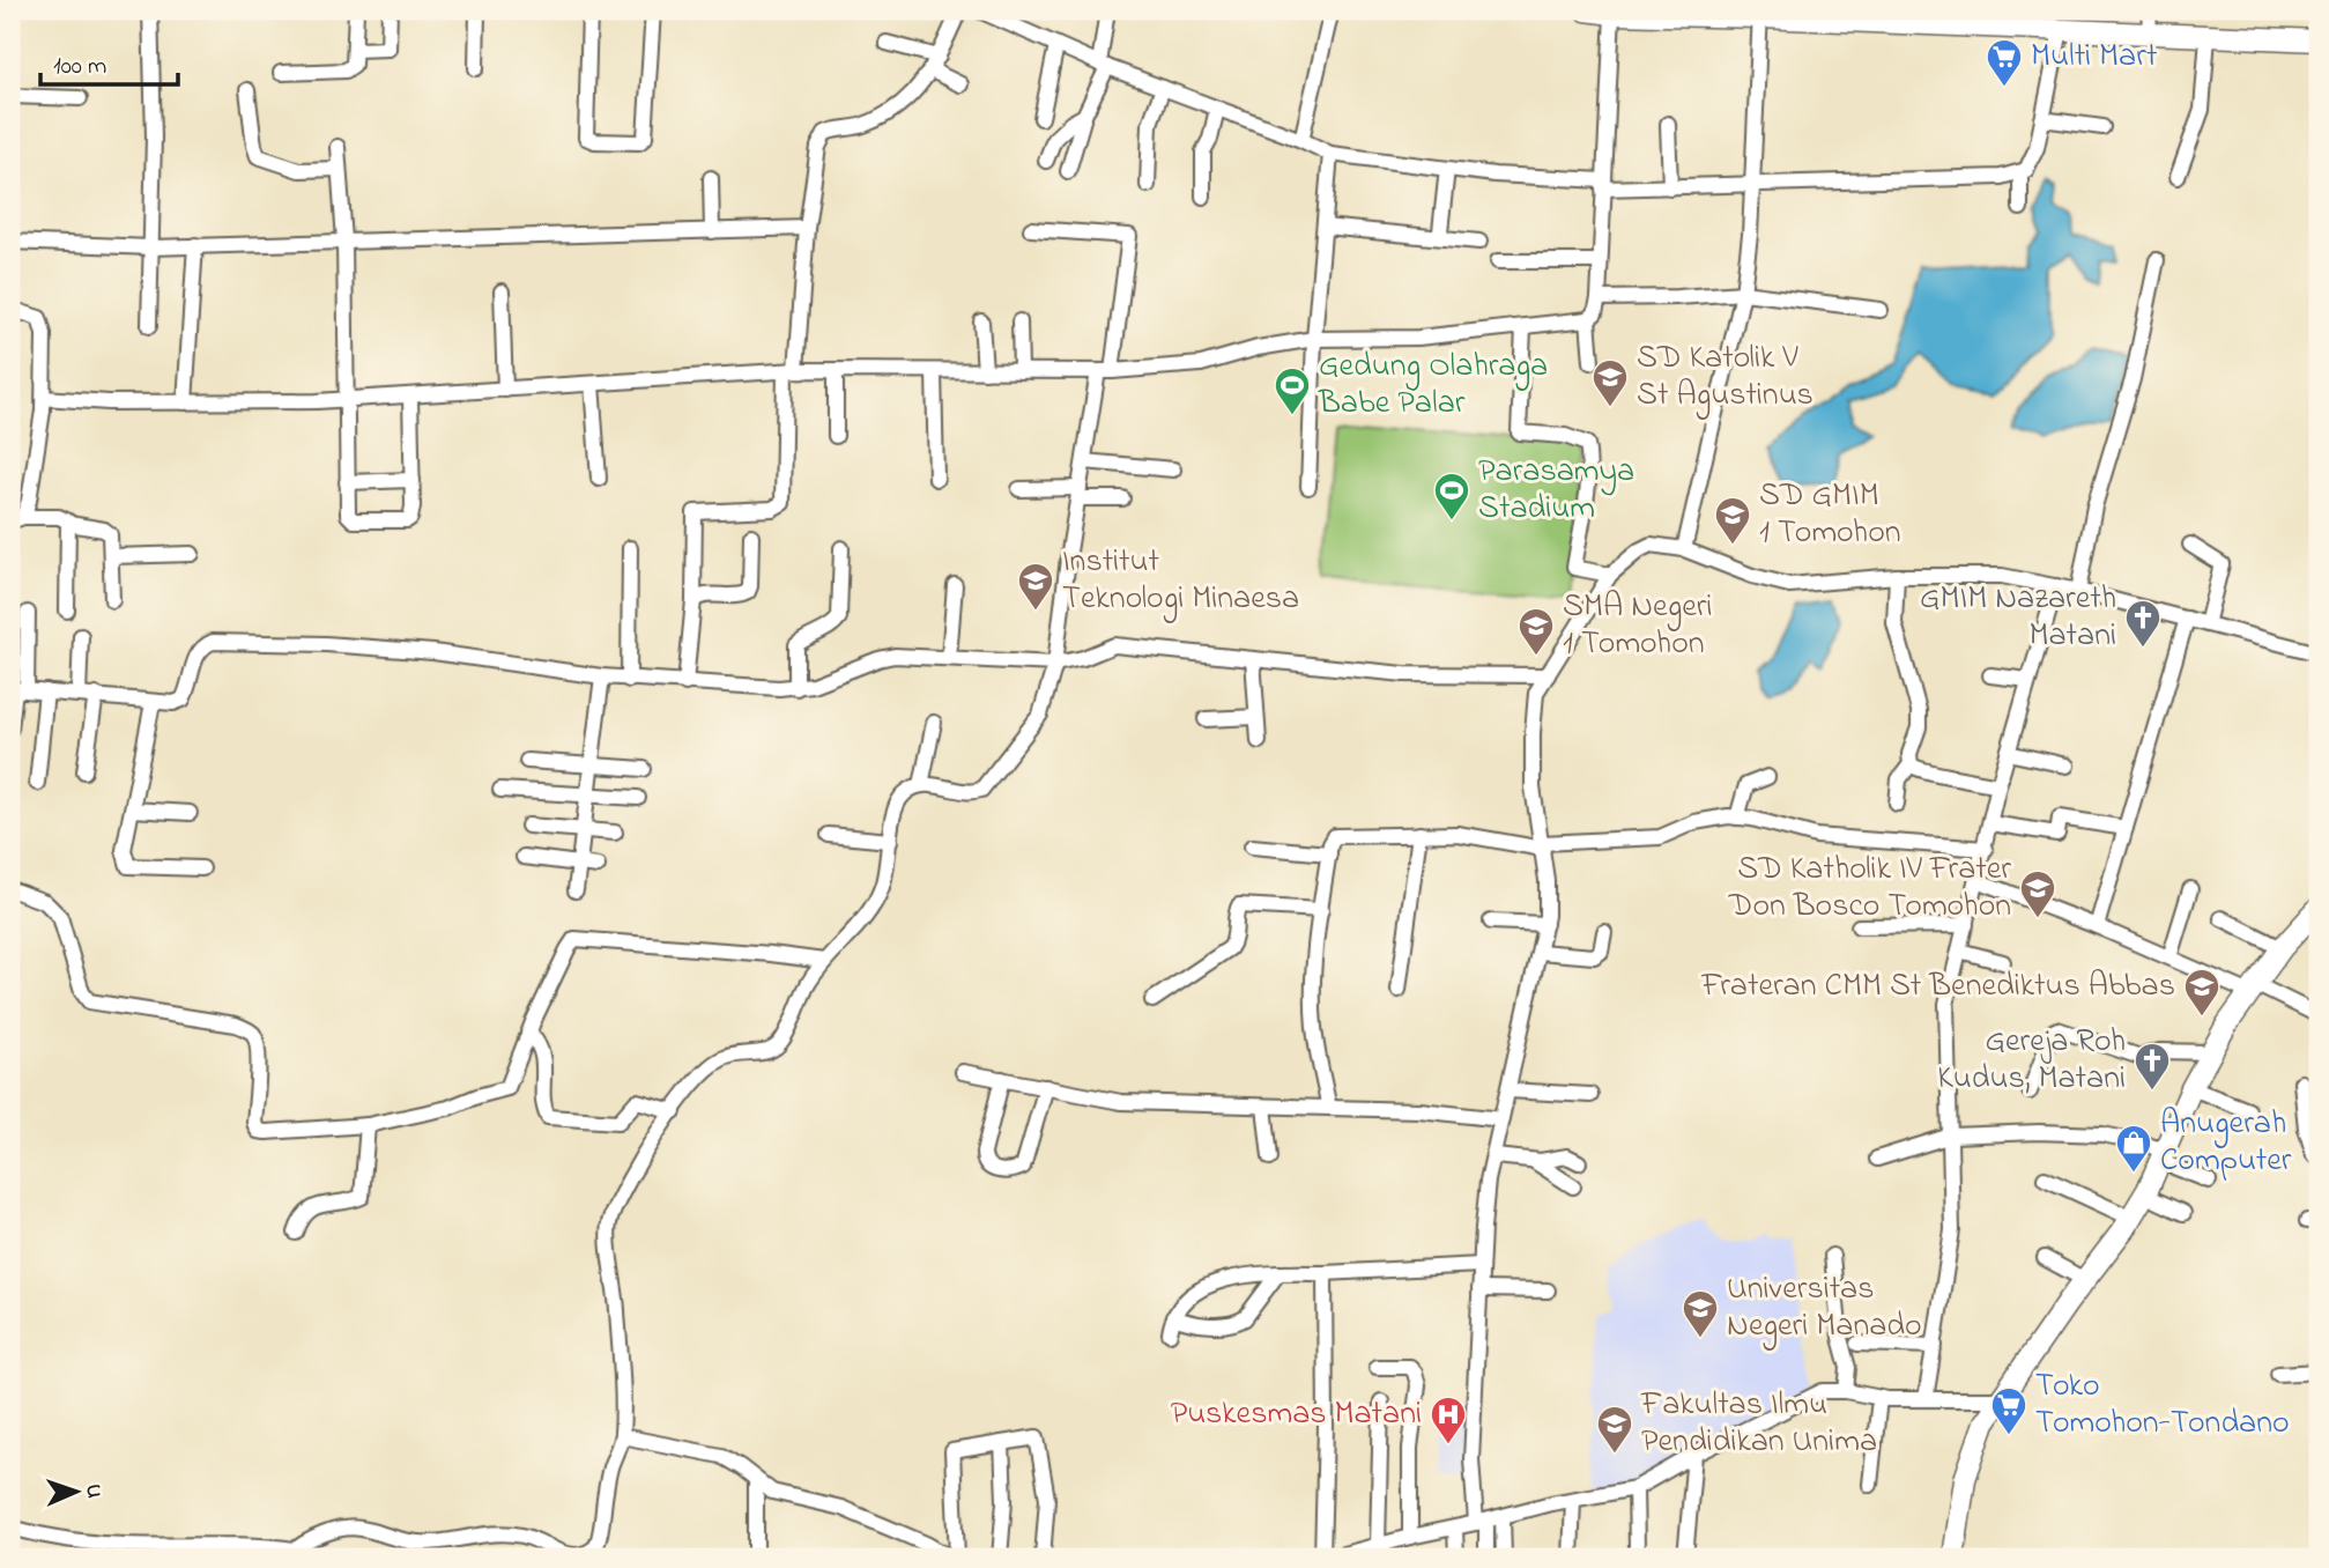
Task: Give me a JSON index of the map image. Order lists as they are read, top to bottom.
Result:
{
  "places": {
    "supermarket": ["Multi Mart", "Toko Tomohon-Tondano"],
    "school or university": [
      "SD Katolik V St Agustinus",
      "SD GMIM 1 Tomohon",
      "Institut Teknologi Minaesa",
      "SMA Negeri 1 Tomohon",
      "SD Katholik IV Frater Don Bosco Tomohon",
      "Frateran CMM St Benediktus Abbas",
      "Universitas Negeri Manado",
      "Fakultas Ilmu Pendidikan Unima"
    ],
    "sports": ["Gedung Olahraga Babe Palar", "Parasamya Stadium"],
    "church": ["GMIM Nazareth Matani", "Gereja Roh Kudus, Matani"],
    "shop": ["Anugerah Computer"],
    "hospital": ["Puskesmas Matani"]
  },
  "scale_bar": "100 m",
  "north": "right"
}
